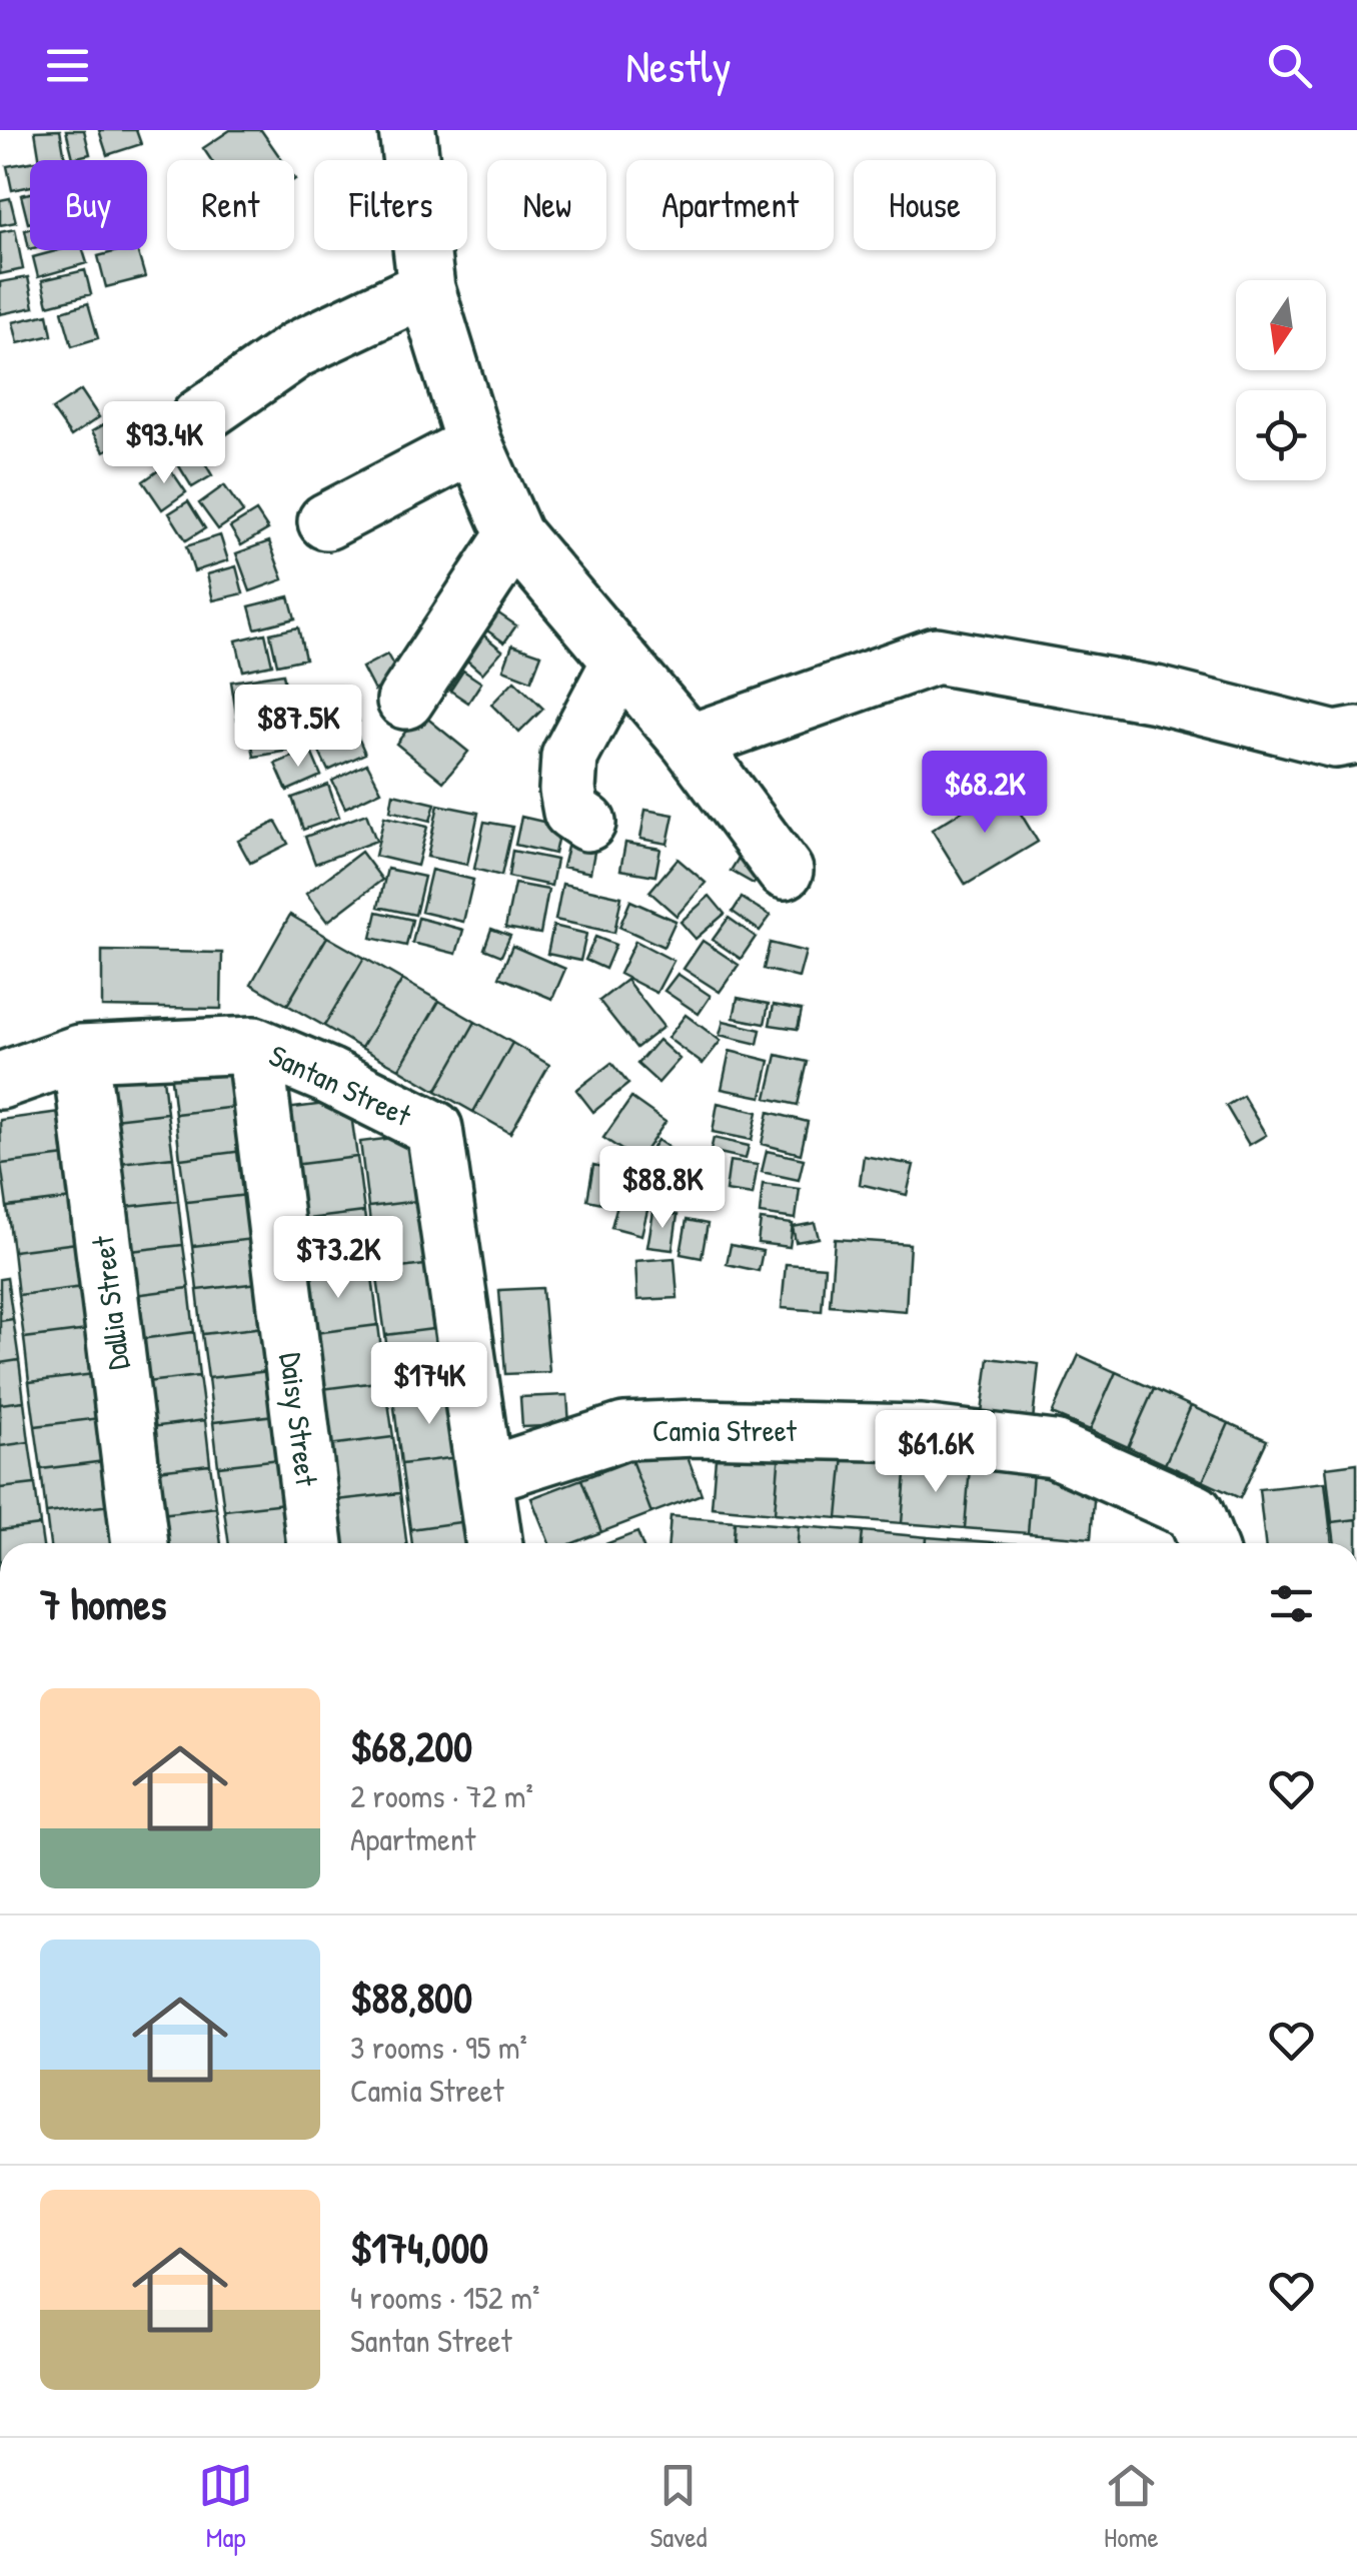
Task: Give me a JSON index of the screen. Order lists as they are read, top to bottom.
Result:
{
  "streets": {
    "street": [
      "Santan Street",
      "Dallia Street",
      "Daisy Street",
      "Camia Street"
    ]
  },
  "crossings": [
    ["Santan Street", "Dallia Street"],
    ["Santan Street", "Daisy Street"],
    ["Santan Street", "Camia Street"]
  ],
  "north": "bottom",
  "page": {
    "header": "Nestly",
    "chip": [
      "Buy",
      "Rent",
      "Filters",
      "New",
      "Apartment",
      "House"
    ],
    "price": [
      "$93.4K",
      "$87.5K",
      "$68.2K",
      "$88.8K",
      "$73.2K",
      "$174K",
      "$61.6K"
    ],
    "heading": "7 homes",
    "list": [
      {
        "name": "$68,200",
        "note": "2 rooms · 72 m² · Apartment"
      },
      {
        "name": "$88,800",
        "note": "3 rooms · 95 m² · Camia Street"
      },
      {
        "name": "$174,000",
        "note": "4 rooms · 152 m² · Santan Street"
      }
    ],
    "tabs": ["Map", "Saved", "Home"]
  }
}
